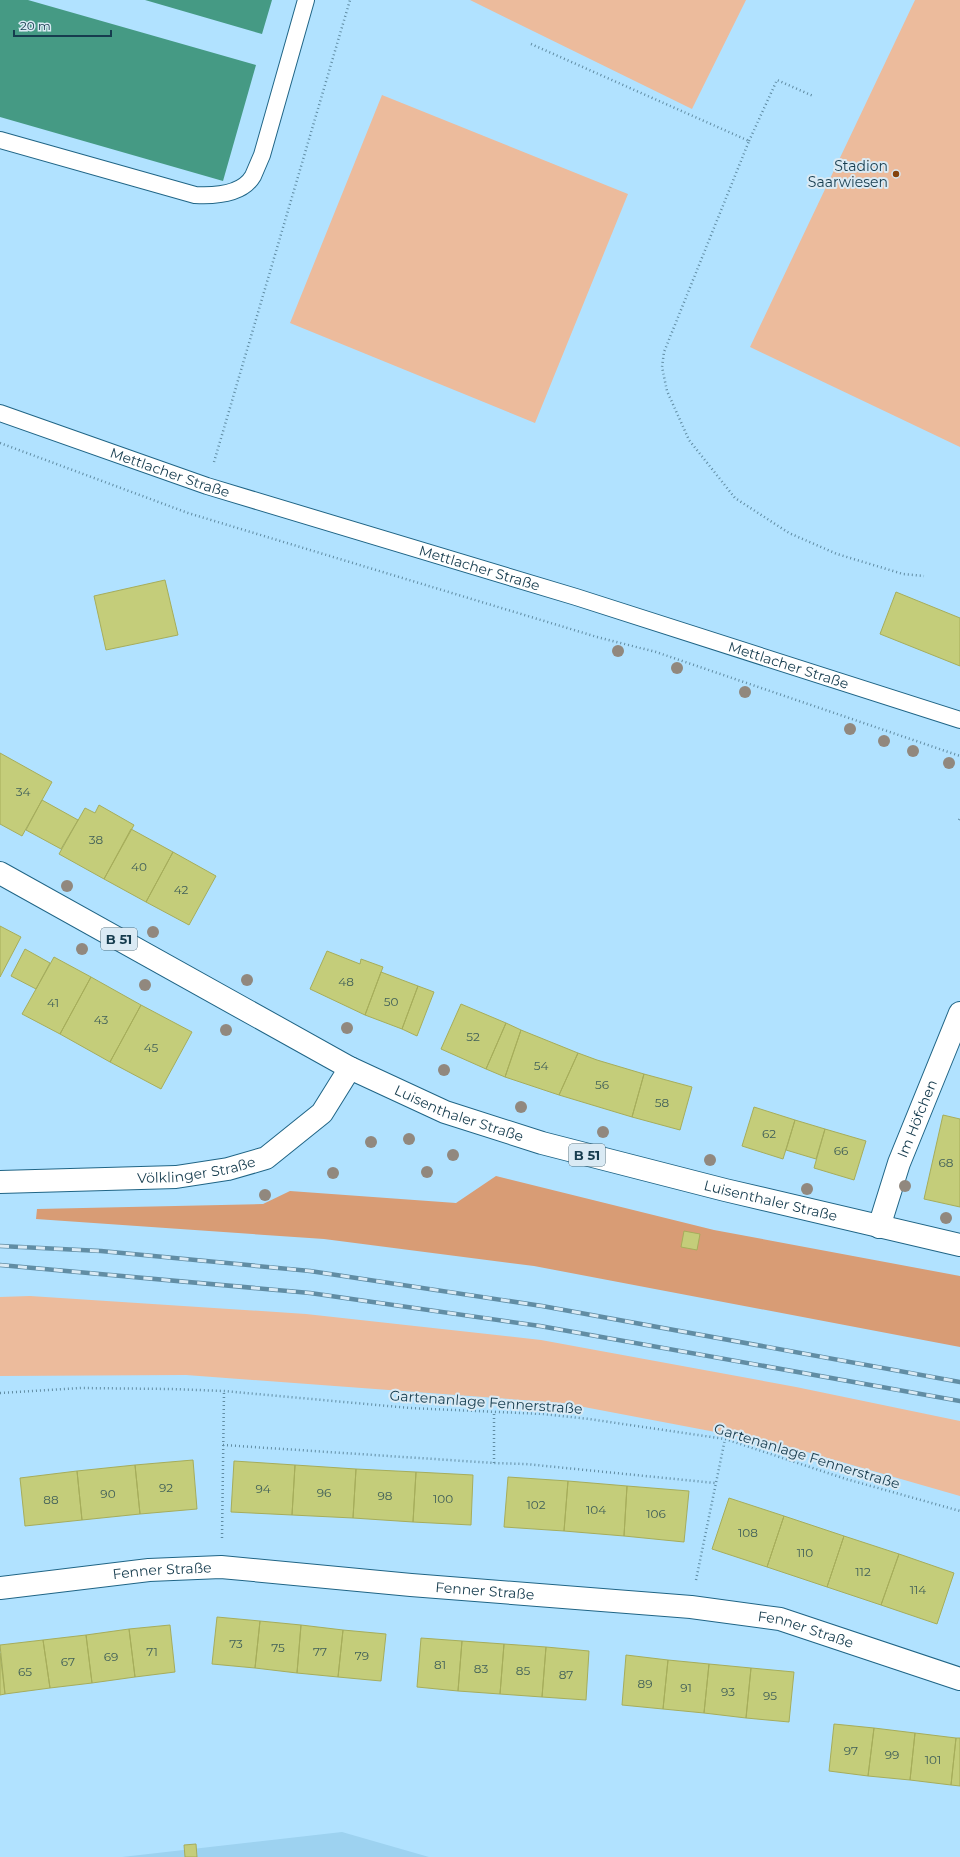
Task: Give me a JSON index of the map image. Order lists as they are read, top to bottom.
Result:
{
  "streets": {
    "street": [
      "B 51",
      "Luisenthaler Straße",
      "Im Höfchen",
      "Völklinger Straße",
      "Fenner Straße"
    ],
    "lane": ["Mettlacher Straße"],
    "path": ["Gartenanlage Fennerstraße"]
  },
  "crossings": [
    ["Luisenthaler Straße", "Im Höfchen"],
    ["Luisenthaler Straße", "Völklinger Straße"]
  ],
  "places": ["Stadion Saarwiesen"],
  "house_numbers": [
    "34",
    "38",
    "40",
    "42",
    "48",
    "50",
    "41",
    "43",
    "52",
    "45",
    "54",
    "56",
    "58",
    "62",
    "66",
    "68",
    "92",
    "94",
    "96",
    "90",
    "98",
    "100",
    "88",
    "102",
    "104",
    "106",
    "108",
    "110",
    "112",
    "114",
    "73",
    "75",
    "71",
    "77",
    "79",
    "69",
    "67",
    "81",
    "83",
    "85",
    "65",
    "87",
    "89",
    "91",
    "93",
    "95",
    "97",
    "99",
    "101"
  ],
  "scale_bar": "20 m"
}
